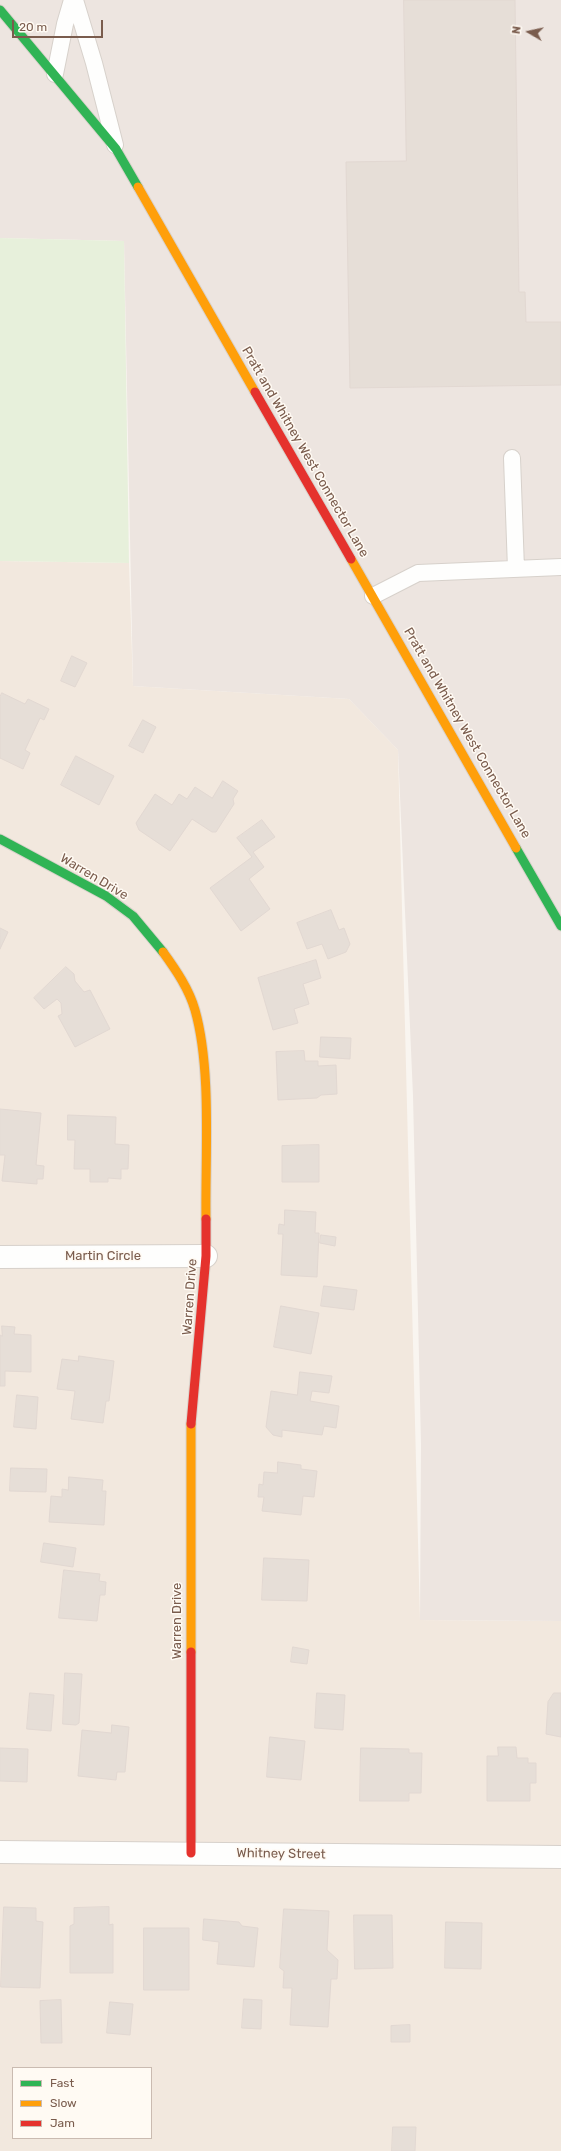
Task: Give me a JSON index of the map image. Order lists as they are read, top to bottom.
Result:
{
  "streets": {
    "street": [
      "Pratt and Whitney West Connector Lane",
      "Warren Drive",
      "Martin Circle",
      "Whitney Street"
    ]
  },
  "crossings": [
    ["Warren Drive", "Martin Circle"],
    ["Warren Drive", "Whitney Street"]
  ],
  "legend": ["Fast", "Slow", "Jam"],
  "scale_bar": "20 m",
  "north": "left"
}
